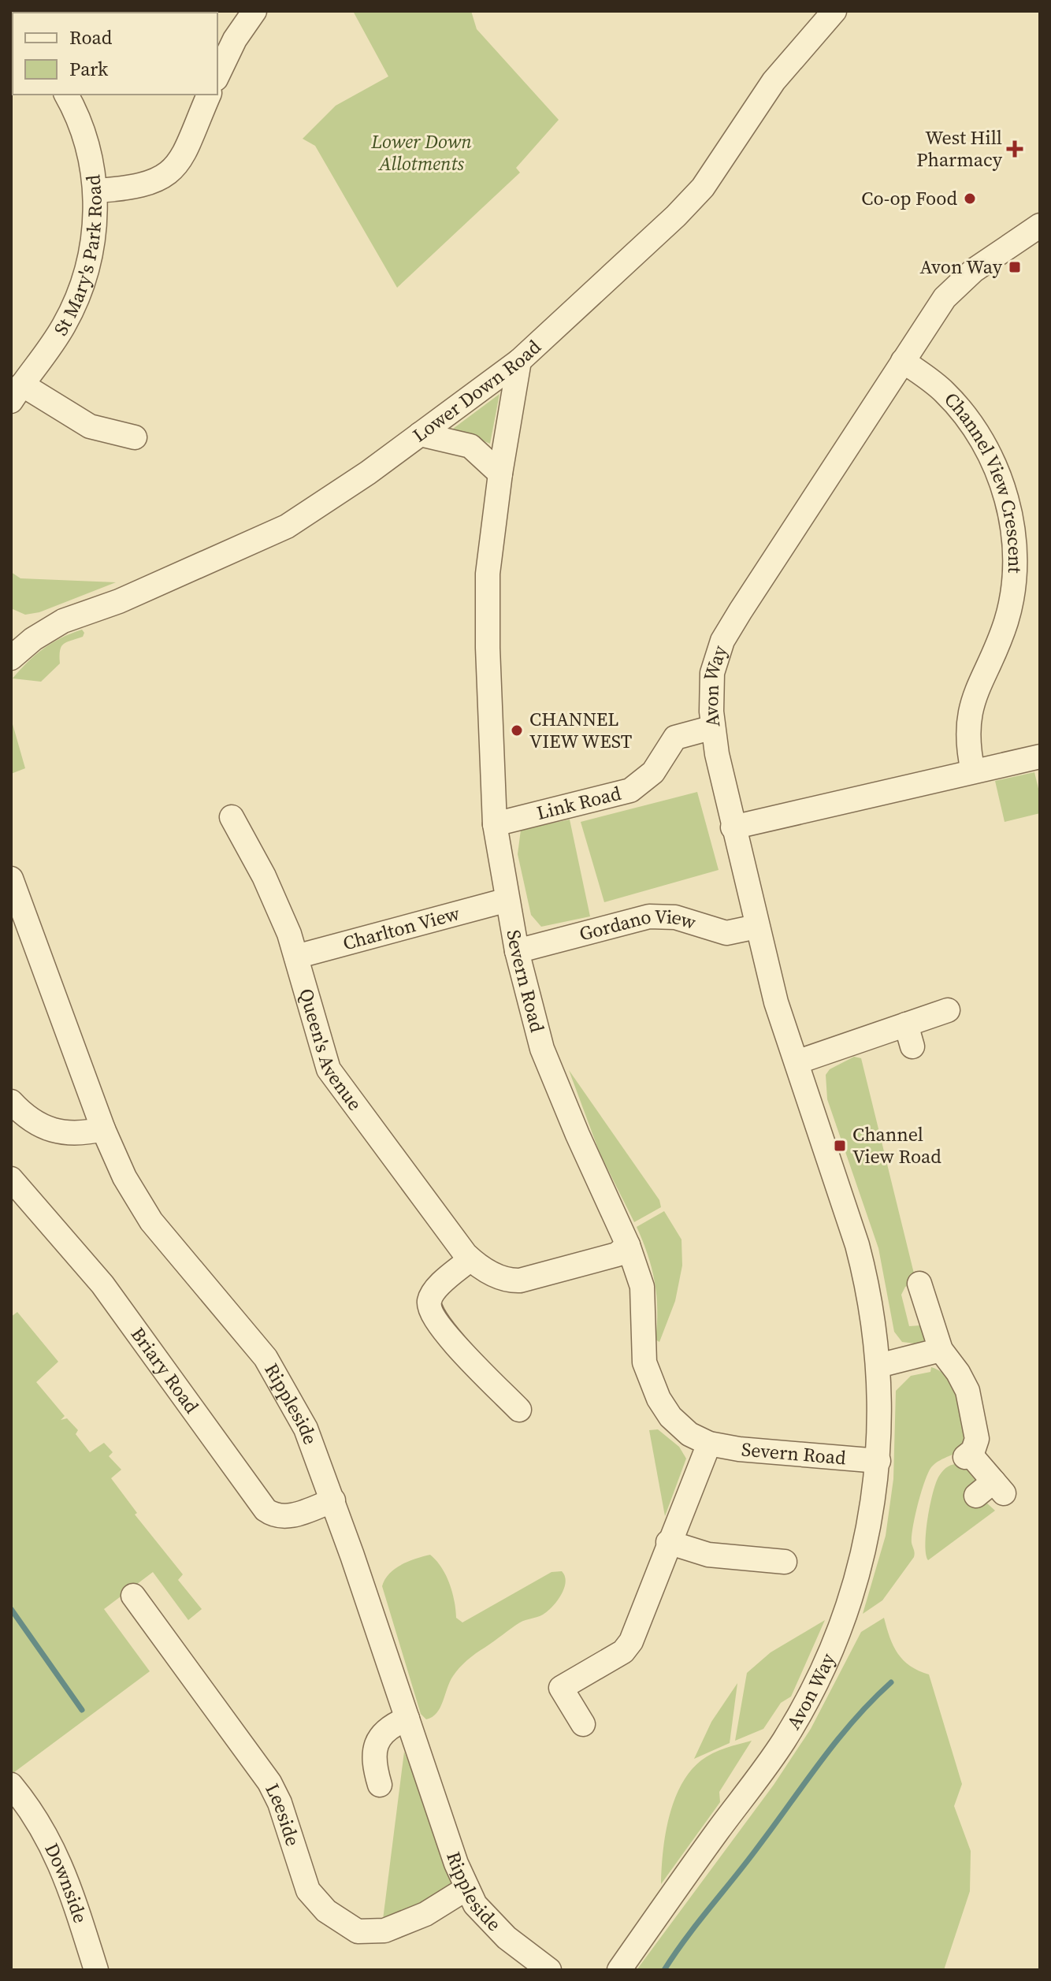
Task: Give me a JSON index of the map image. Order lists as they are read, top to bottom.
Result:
{
  "streets": {
    "street": [
      "St Mary's Park Road",
      "Lower Down Road",
      "Channel View Crescent",
      "Avon Way",
      "Link Road",
      "Charlton View",
      "Gordano View",
      "Severn Road",
      "Queen's Avenue",
      "Briary Road",
      "Rippleside",
      "Leeside",
      "Downside"
    ]
  },
  "crossings": [
    ["Lower Down Road", "Severn Road"],
    ["Channel View Crescent", "Avon Way"],
    ["Avon Way", "Link Road"],
    ["Avon Way", "Gordano View"],
    ["Avon Way", "Severn Road"],
    ["Link Road", "Severn Road"],
    ["Charlton View", "Severn Road"],
    ["Charlton View", "Queen's Avenue"],
    ["Gordano View", "Severn Road"],
    ["Severn Road", "Queen's Avenue"],
    ["Briary Road", "Rippleside"],
    ["Rippleside", "Leeside"]
  ],
  "parks": ["Lower Down Allotments"],
  "places": {
    "health": ["West Hill Pharmacy"],
    "other": ["Co-op Food", "CHANNEL VIEW WEST"],
    "transit": ["Avon Way", "Channel View Road"]
  },
  "legend": ["Road", "Park"]
}
